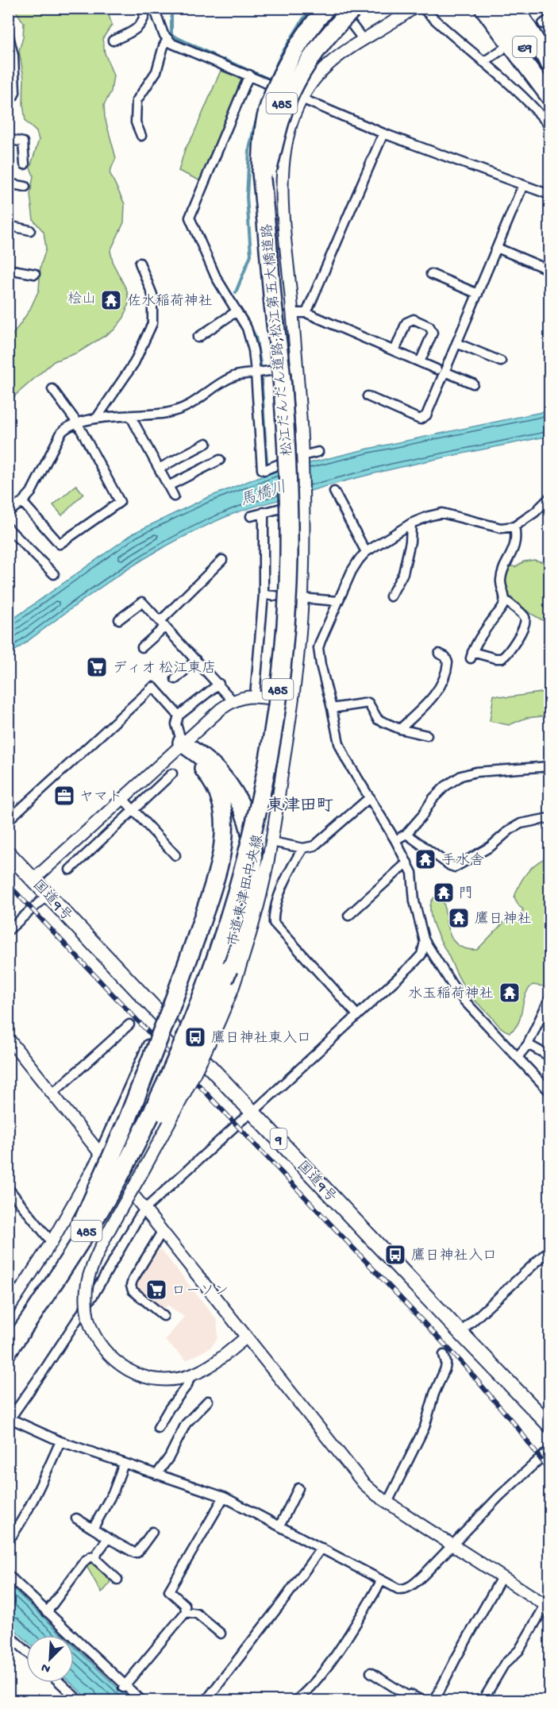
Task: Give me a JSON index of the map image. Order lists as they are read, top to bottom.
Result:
{
  "streets": {
    "highway": [
      "E9",
      "485",
      "松江だんだん道路;松江第五大橋道路",
      "国道9号",
      "9"
    ],
    "street": ["市道東津田中央線"]
  },
  "crossings": [
    ["485", "松江だんだん道路;松江第五大橋道路"]
  ],
  "districts": ["東津田町"],
  "water": ["馬橋川"],
  "parks": ["桧山"],
  "places": {
    "temple": [
      "佐水稲荷神社",
      "手水舎",
      "門",
      "鷹日神社",
      "水玉稲荷神社"
    ],
    "supermarket": ["ディオ 松江東店", "ローソン"],
    "office": ["ヤマト"],
    "bus stop": ["鷹日神社東入口", "鷹日神社入口"]
  },
  "north": "bottom left"
}
